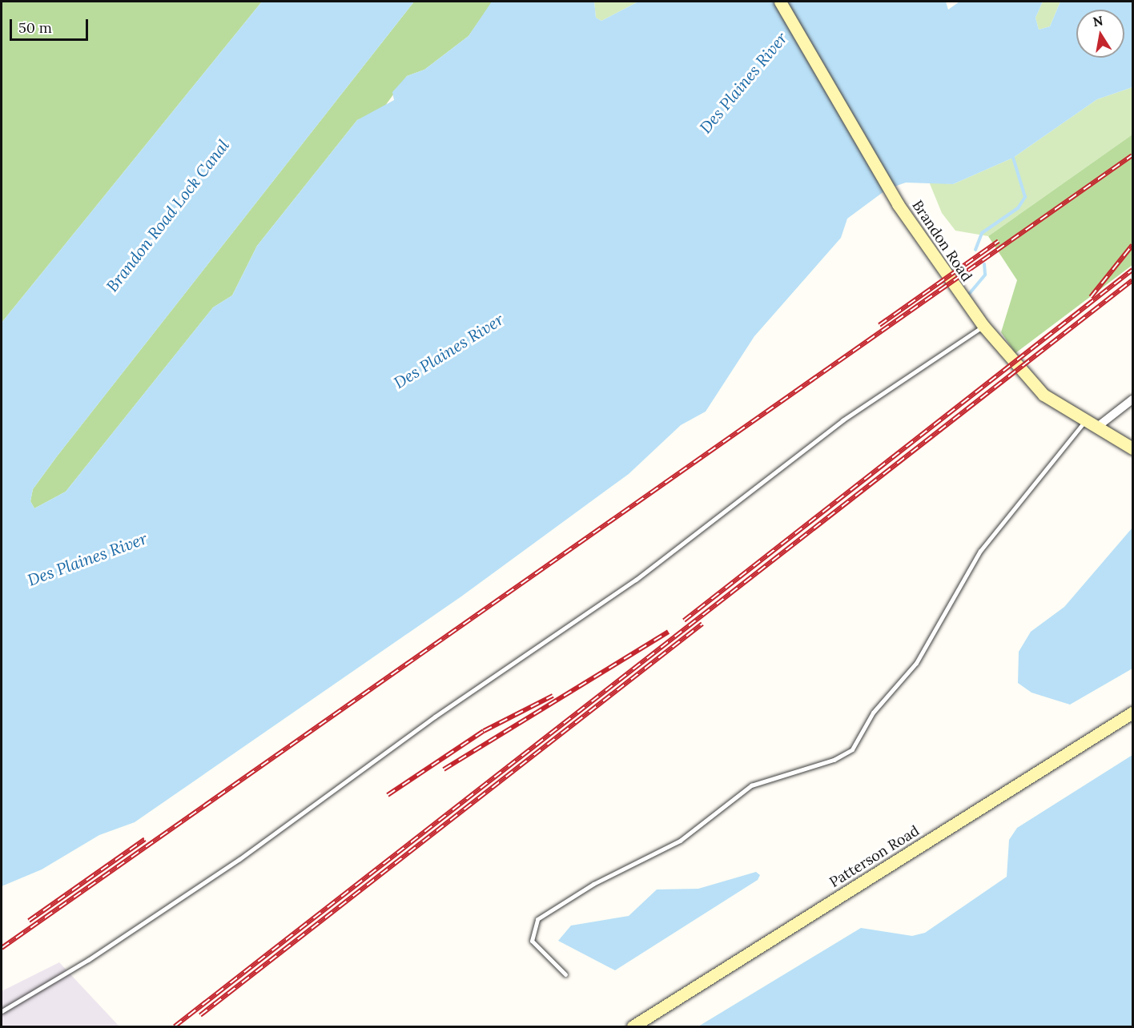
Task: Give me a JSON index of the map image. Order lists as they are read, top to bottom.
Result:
{
  "streets": {
    "street": ["Brandon Road", "Patterson Road"]
  },
  "water": ["Des Plaines River", "Brandon Road Lock Canal"],
  "scale_bar": "50 m",
  "north": "top"
}
